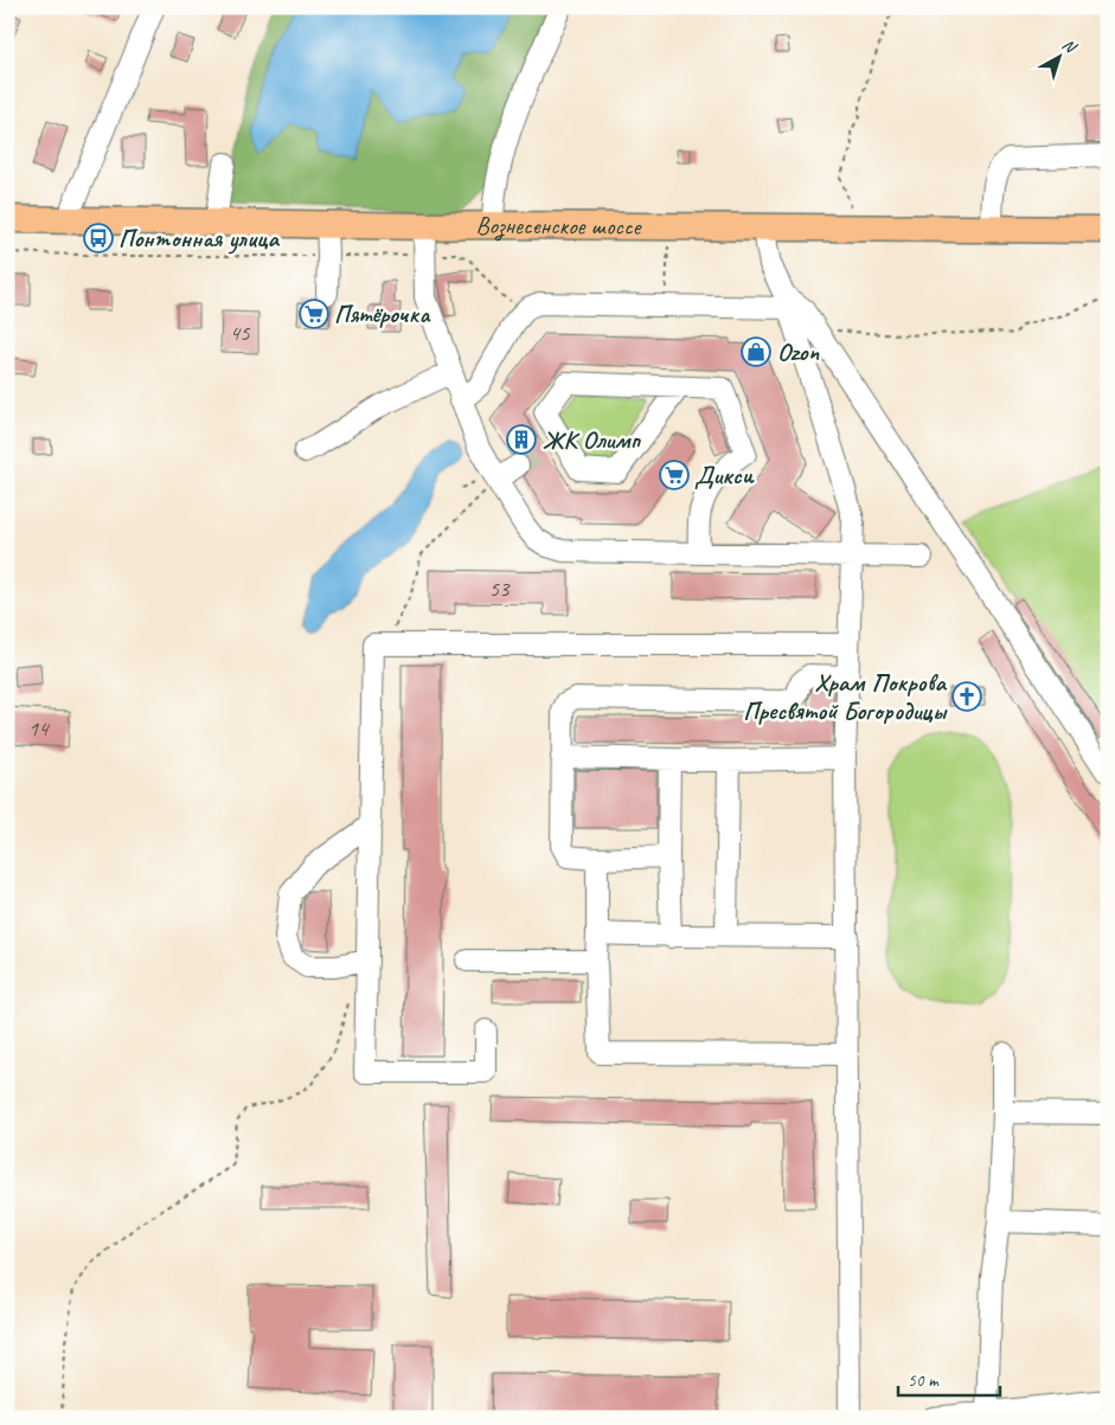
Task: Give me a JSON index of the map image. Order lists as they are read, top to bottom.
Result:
{
  "streets": {
    "main road": ["Вознесенское шоссе"]
  },
  "places": {
    "bus stop": ["Понтонная улица"],
    "supermarket": ["Пятёрочка", "Дикси"],
    "shop": ["Ozon"],
    "building": ["ЖК Олимп"],
    "church": ["Храм Покрова Пресвятой Богородицы"]
  },
  "house_numbers": ["45", "53", "14"],
  "scale_bar": "50 m",
  "north": "top right"
}
